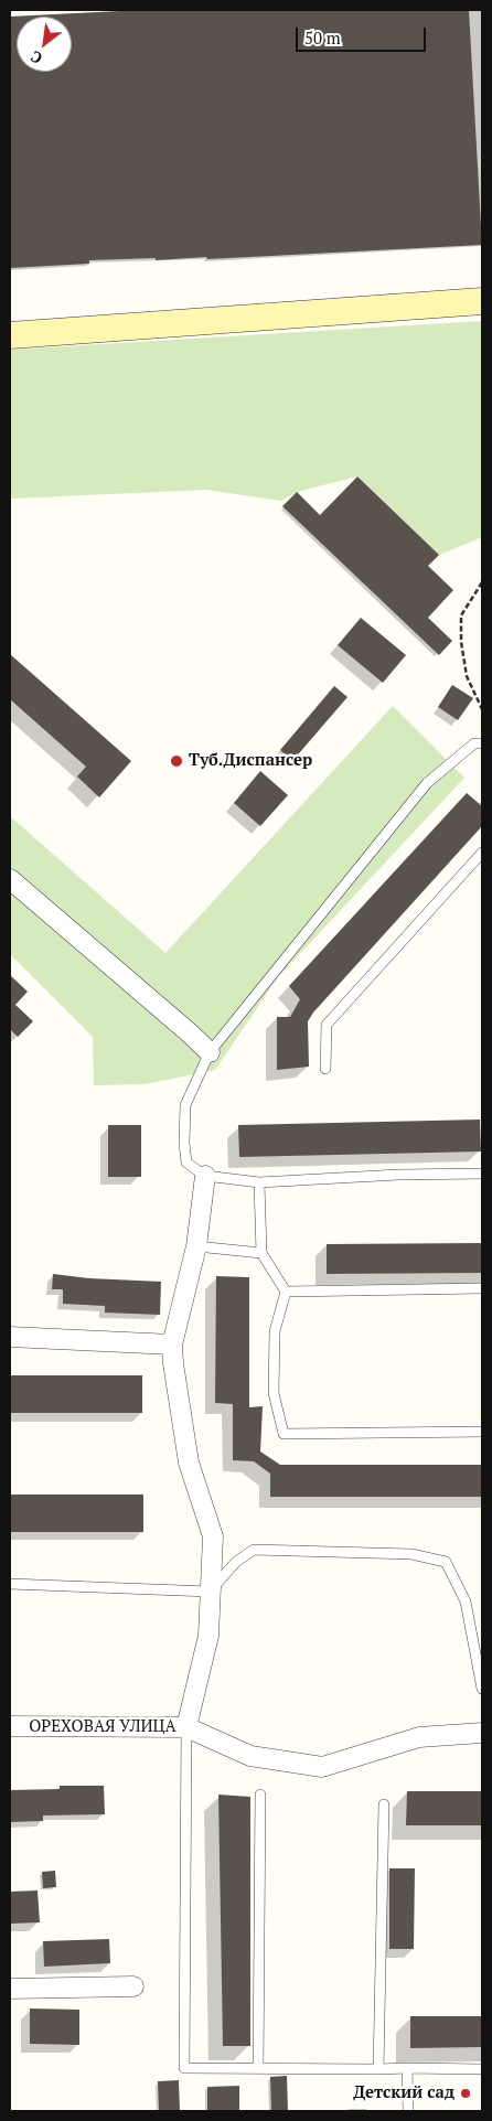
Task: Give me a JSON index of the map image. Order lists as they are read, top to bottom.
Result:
{
  "streets": {
    "street": ["ОРЕХОВАЯ УЛИЦА"]
  },
  "places": ["Туб.Диспансер", "Детский сад"],
  "scale_bar": "50 m",
  "north": "bottom left"
}
